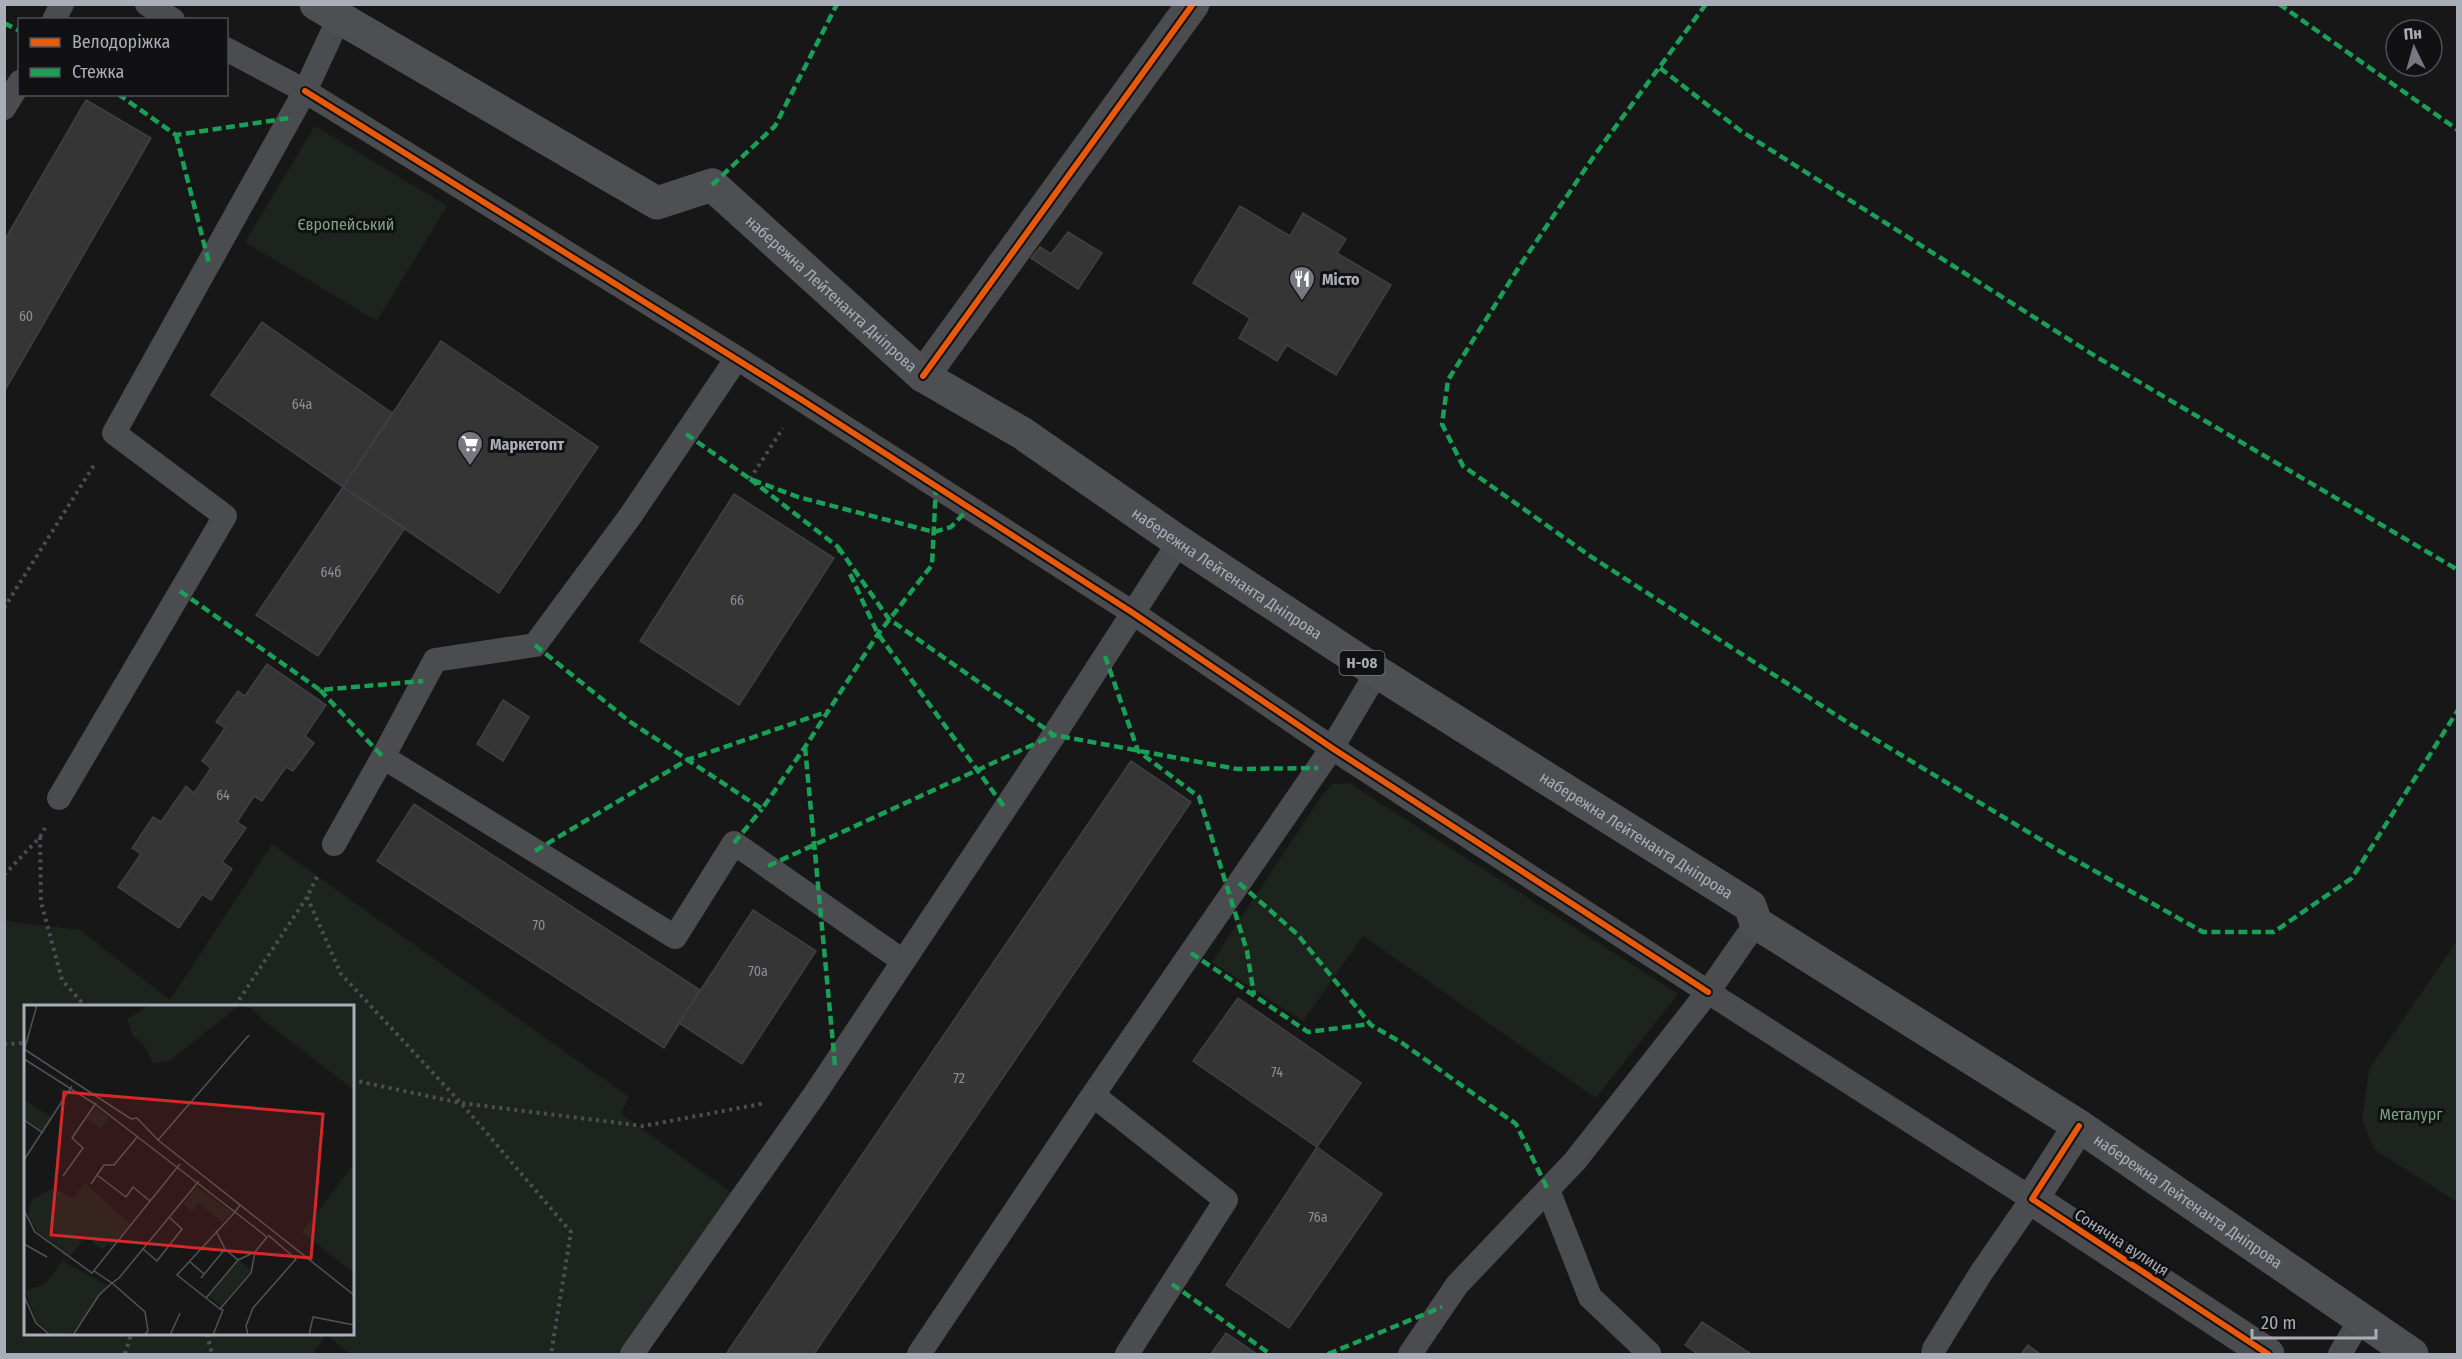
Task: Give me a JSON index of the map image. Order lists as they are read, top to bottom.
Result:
{
  "streets": {
    "main road": ["набережна Лейтенанта Дніпрова", "Н-08"],
    "street": ["Сонячна вулиця"]
  },
  "parks": ["Європейський", "Металург"],
  "places": {
    "restaurant": ["Місто"],
    "supermarket": ["Маркетопт"]
  },
  "house_numbers": [
    "60",
    "64а",
    "64б",
    "66",
    "64",
    "70",
    "70а",
    "74",
    "72",
    "76а"
  ],
  "legend": ["Велодоріжка", "Стежка"],
  "scale_bar": "20 m",
  "north": "top"
}
